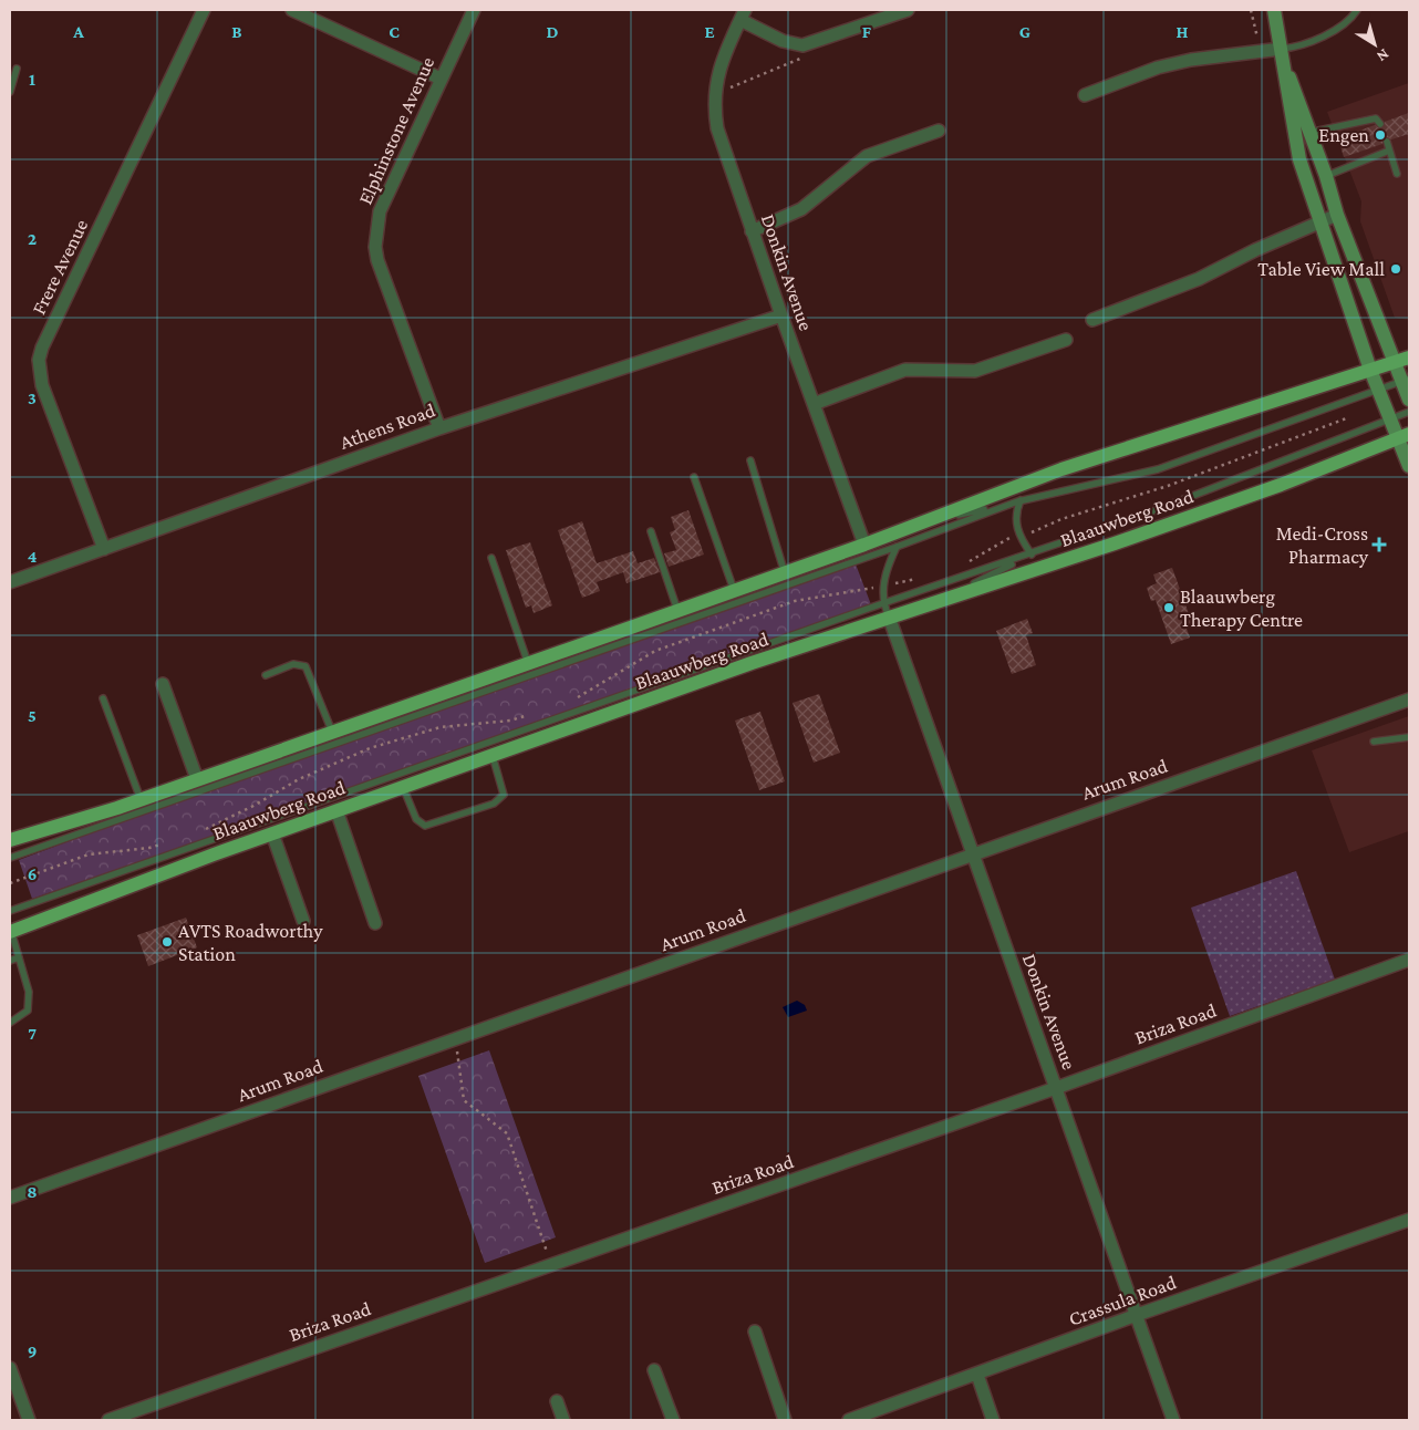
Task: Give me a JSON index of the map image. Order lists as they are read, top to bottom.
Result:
{
  "streets": {
    "main road": ["Blaauwberg Road"],
    "street": [
      "Elphinstone Avenue",
      "Frere Avenue",
      "Donkin Avenue",
      "Athens Road",
      "Arum Road",
      "Briza Road",
      "Crassula Road"
    ]
  },
  "crossings": [
    ["Elphinstone Avenue", "Athens Road"],
    ["Frere Avenue", "Athens Road"],
    ["Donkin Avenue", "Athens Road"],
    ["Donkin Avenue", "Blaauwberg Road"],
    ["Donkin Avenue", "Arum Road"],
    ["Donkin Avenue", "Briza Road"],
    ["Donkin Avenue", "Crassula Road"]
  ],
  "places": {
    "other": [
      "Engen",
      "Table View Mall",
      "Blaauwberg Therapy Centre",
      "AVTS Roadworthy Station"
    ],
    "health": ["Medi-Cross Pharmacy"]
  },
  "north": "bottom right",
  "grid": {
    "columns": [
      "A",
      "B",
      "C",
      "D",
      "E",
      "F",
      "G",
      "H"
    ],
    "rows": [
      "1",
      "2",
      "3",
      "4",
      "5",
      "6",
      "7",
      "8",
      "9"
    ]
  }
}
